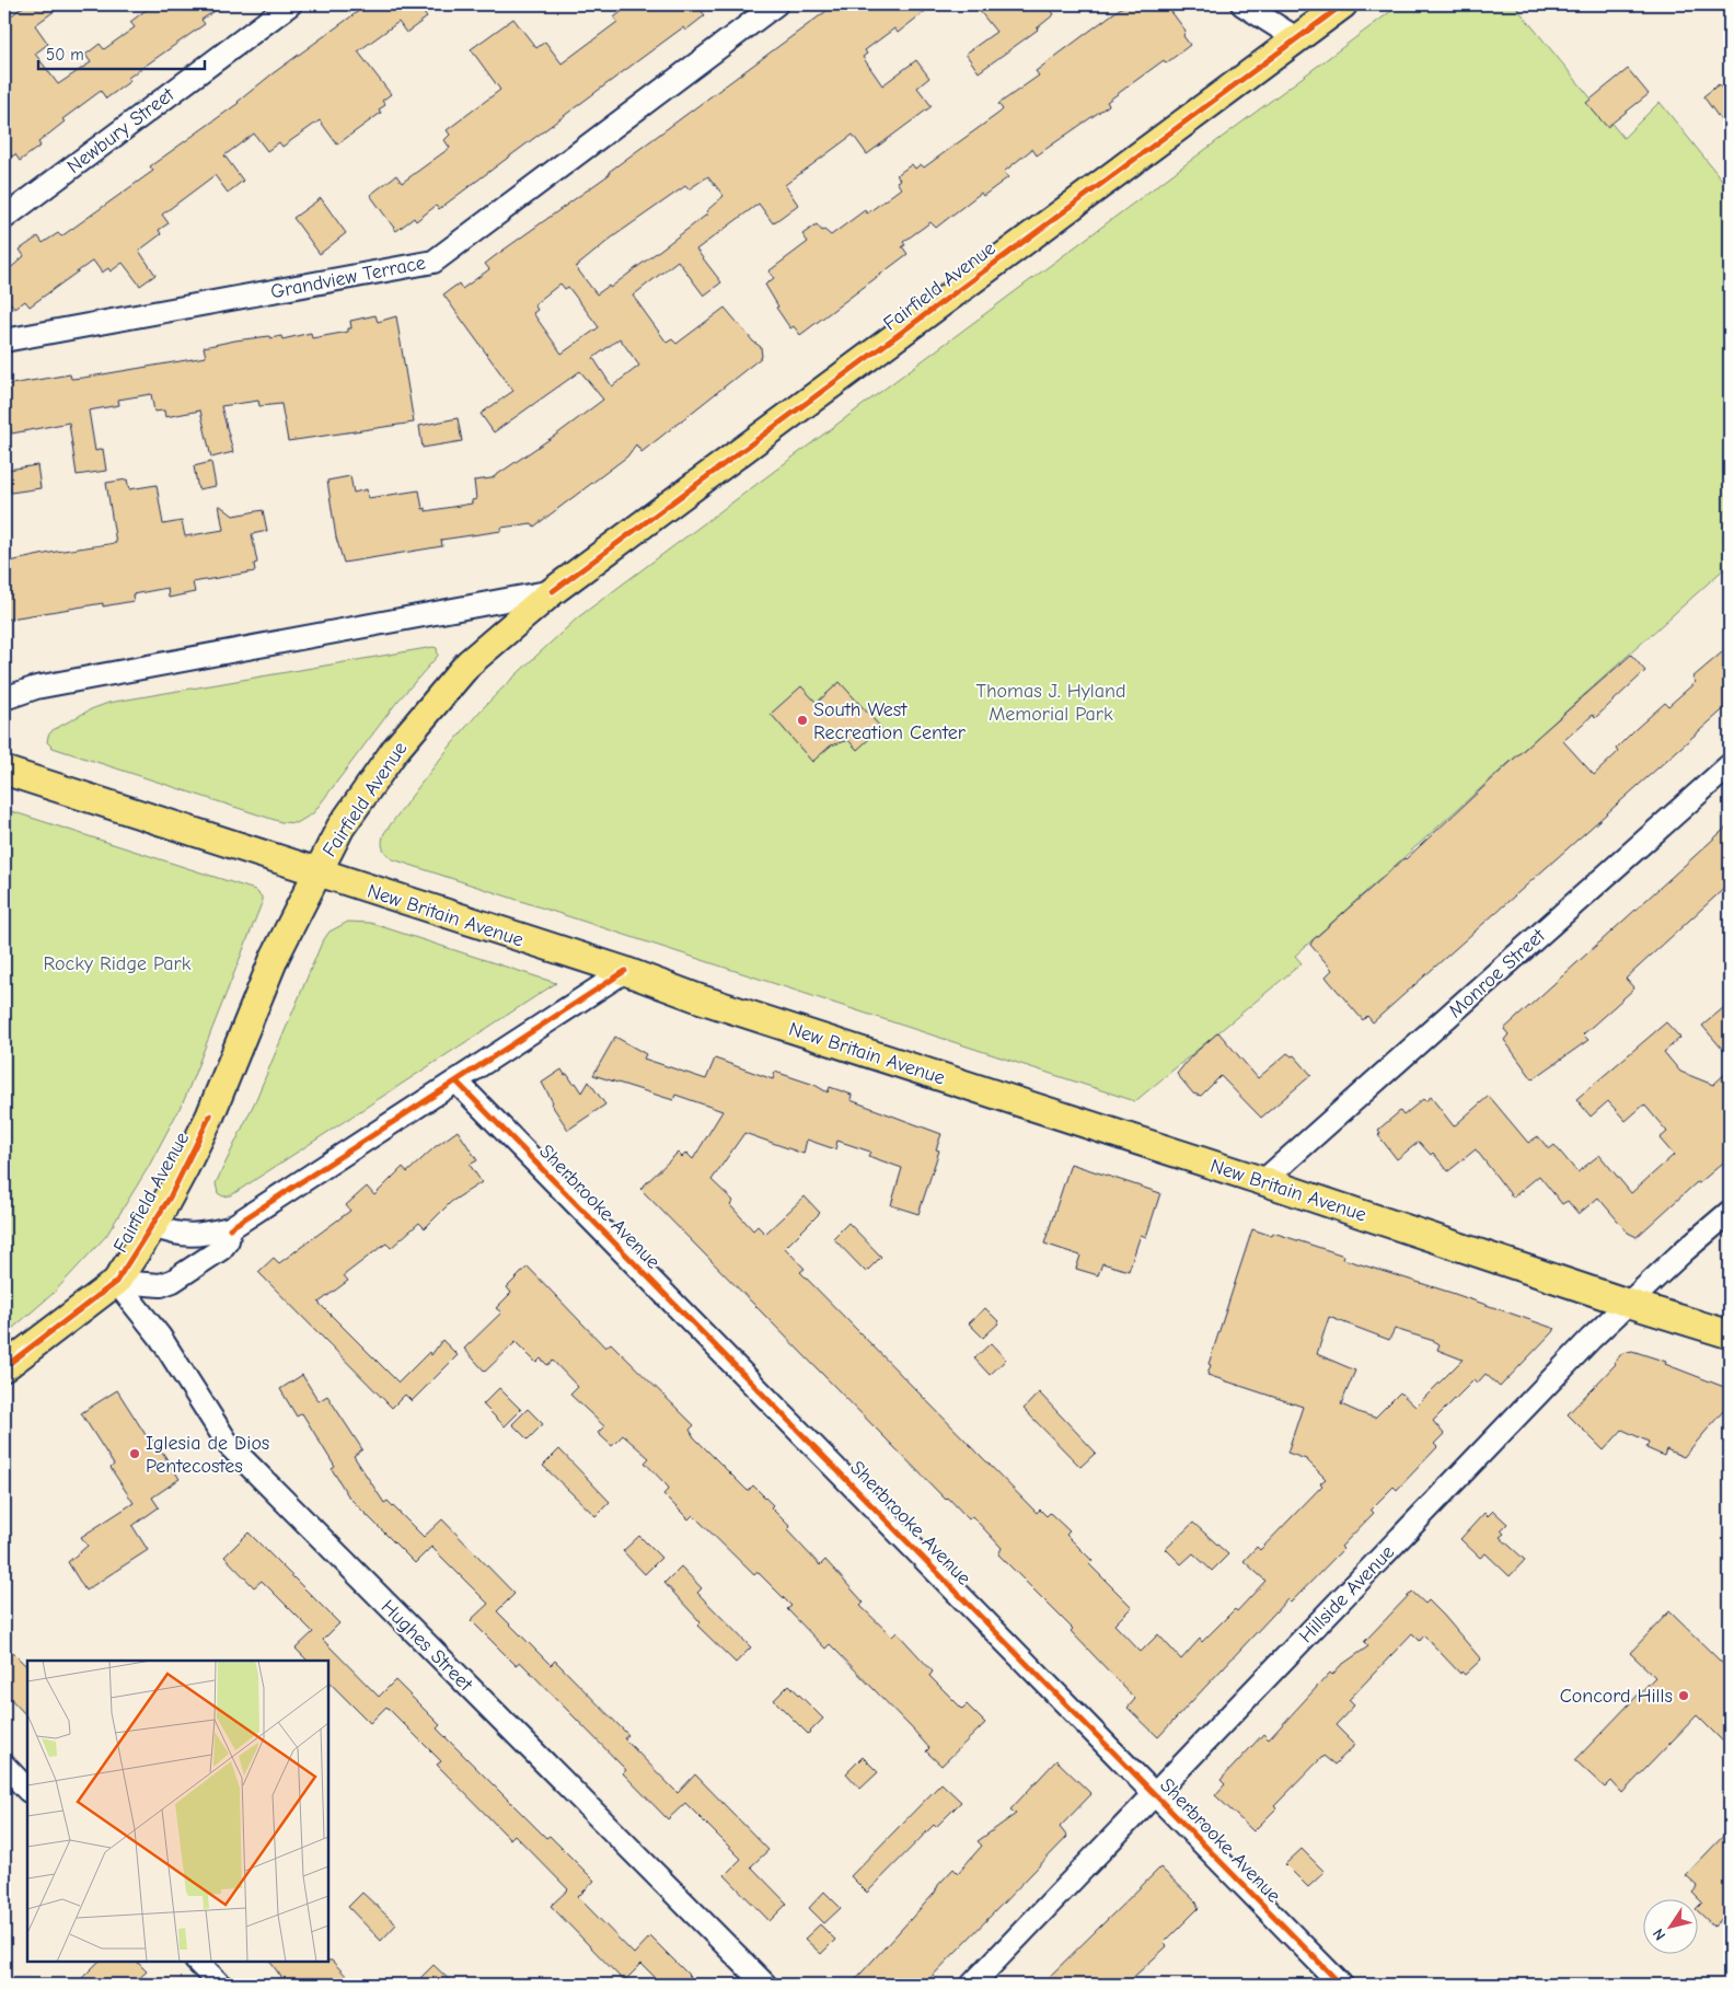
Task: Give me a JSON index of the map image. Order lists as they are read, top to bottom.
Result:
{
  "streets": {
    "main road": ["Fairfield Avenue", "New Britain Avenue"],
    "street": [
      "Newbury Street",
      "Grandview Terrace",
      "Monroe Street",
      "Sherbrooke Avenue",
      "Hillside Avenue",
      "Hughes Street"
    ]
  },
  "crossings": [
    ["Fairfield Avenue", "New Britain Avenue"],
    ["Fairfield Avenue", "Hughes Street"],
    ["New Britain Avenue", "Monroe Street"],
    ["New Britain Avenue", "Hillside Avenue"],
    ["Sherbrooke Avenue", "Hillside Avenue"]
  ],
  "parks": ["Thomas J. Hyland Memorial Park", "Rocky Ridge Park"],
  "places": ["South West Recreation Center", "Iglesia de Dios Pentecostes", "Concord Hills"],
  "scale_bar": "50 m",
  "north": "bottom left"
}
